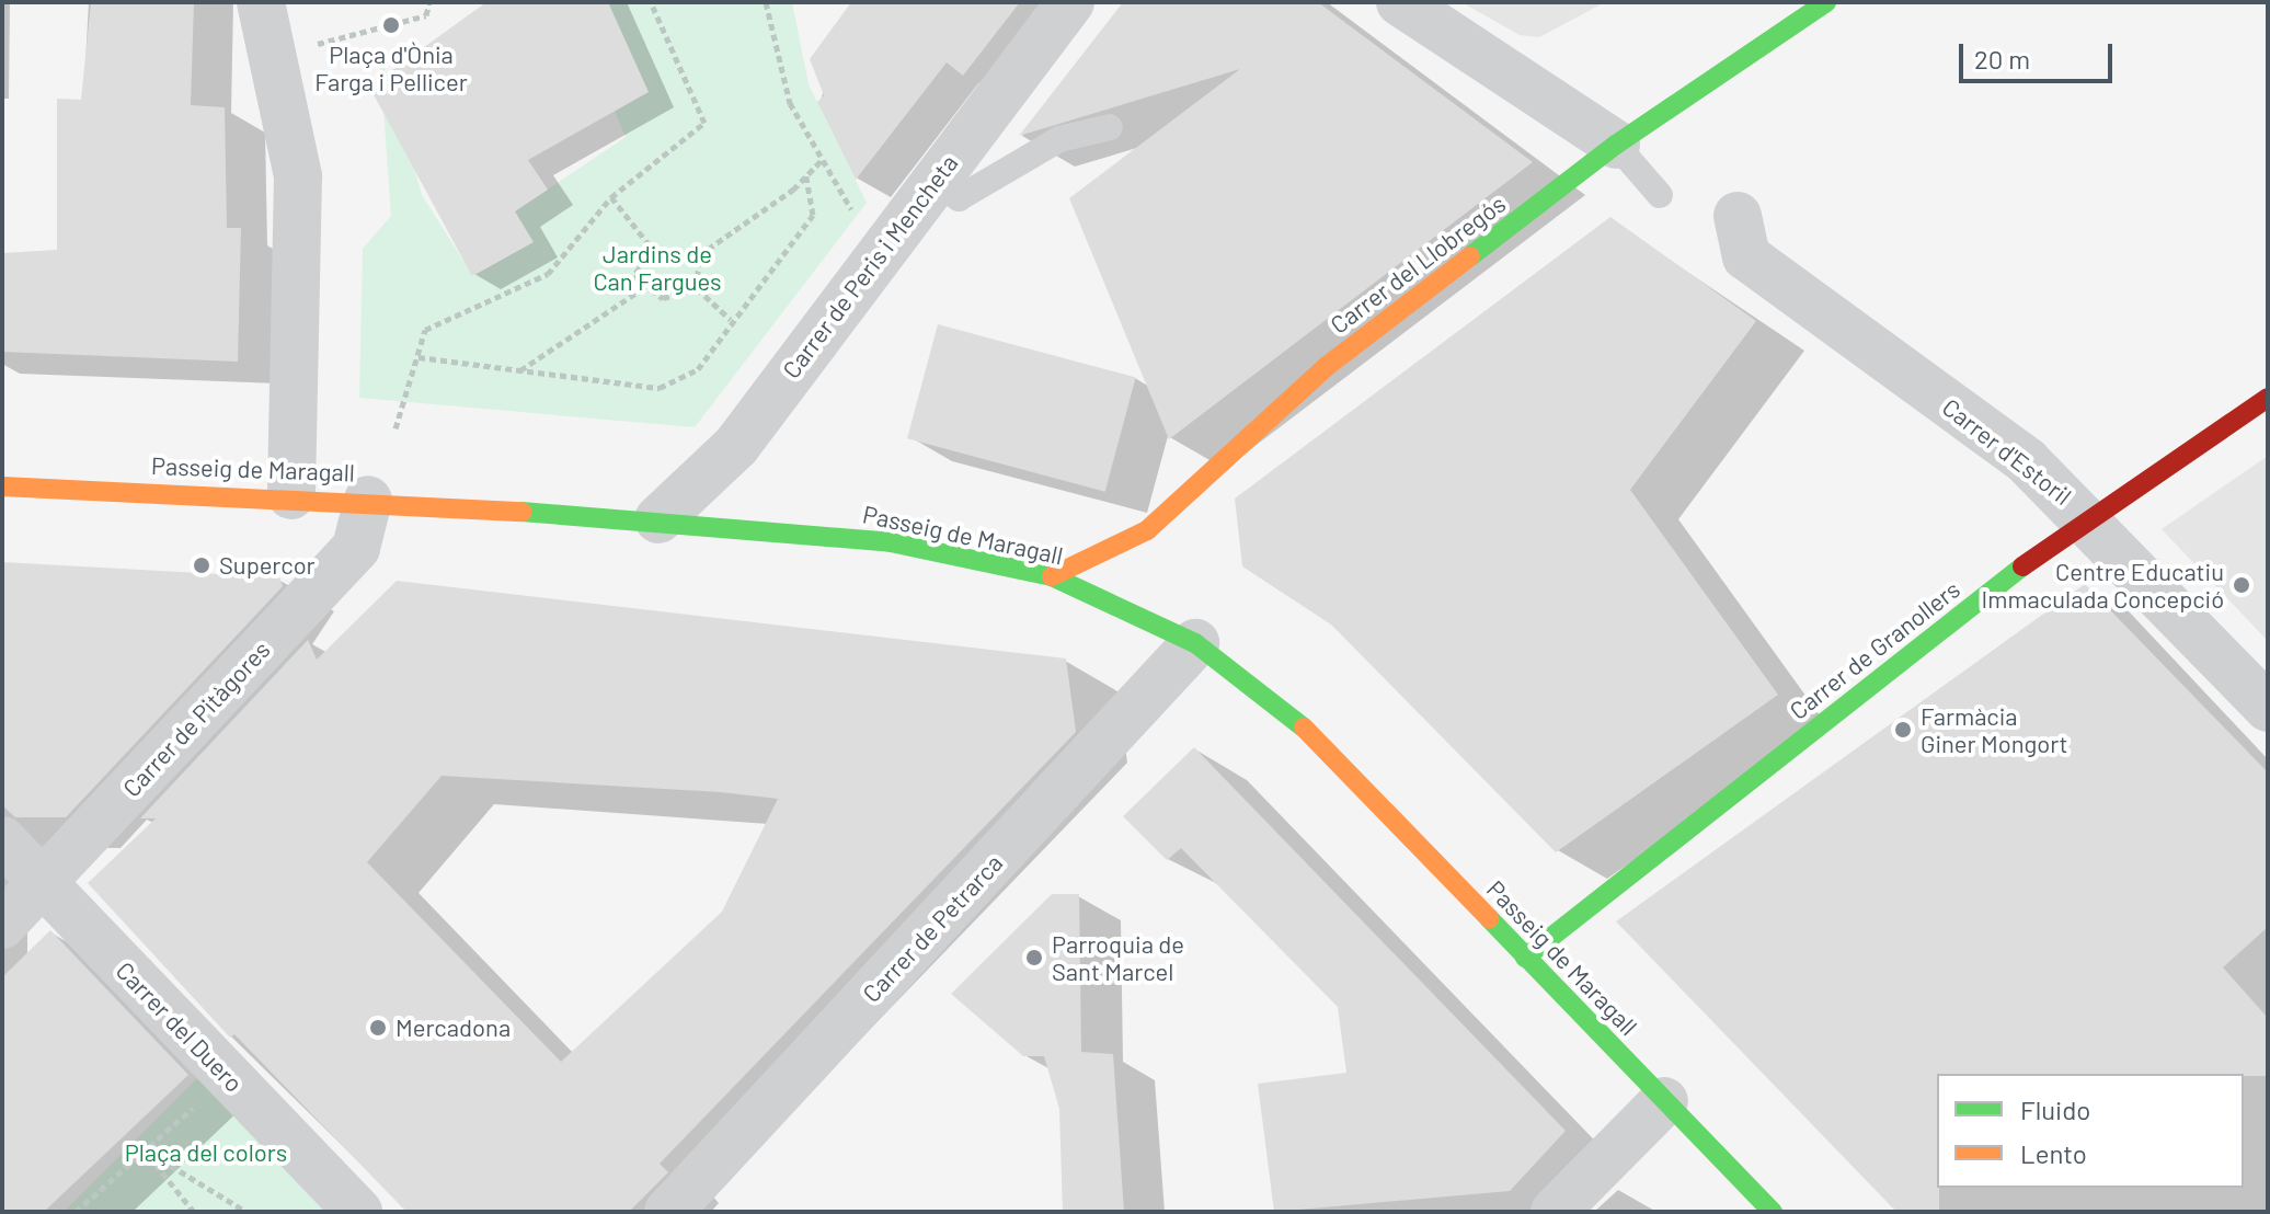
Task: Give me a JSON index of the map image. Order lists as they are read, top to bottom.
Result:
{
  "streets": {
    "street": [
      "Carrer del Llobregós",
      "Carrer de Peris i Mencheta",
      "Carrer d'Estoril",
      "Passeig de Maragall",
      "Carrer de Granollers",
      "Carrer de Pitàgores",
      "Carrer de Petrarca",
      "Carrer del Duero"
    ]
  },
  "crossings": [
    ["Carrer del Llobregós", "Passeig de Maragall"],
    ["Carrer de Peris i Mencheta", "Passeig de Maragall"],
    ["Carrer d'Estoril", "Carrer de Granollers"],
    ["Passeig de Maragall", "Carrer de Granollers"],
    ["Passeig de Maragall", "Carrer de Pitàgores"],
    ["Passeig de Maragall", "Carrer de Petrarca"],
    ["Carrer de Pitàgores", "Carrer del Duero"]
  ],
  "parks": ["Jardins de Can Fargues", "Plaça del colors"],
  "places": [
    "Plaça d'Ònia Farga i Pellicer",
    "Supercor",
    "Centre Educatiu Immaculada Concepció",
    "Farmàcia Giner Mongort",
    "Parroquia de Sant Marcel",
    "Mercadona"
  ],
  "legend": ["Fluido", "Lento"],
  "scale_bar": "20 m"
}
